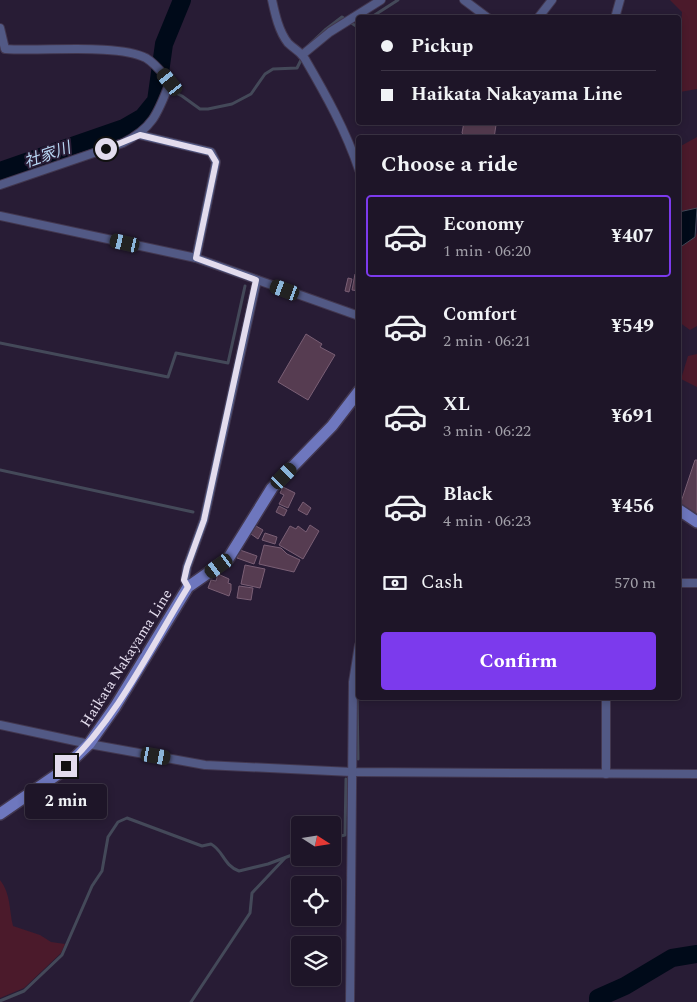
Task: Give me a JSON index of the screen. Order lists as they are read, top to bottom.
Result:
{
  "streets": {
    "main road": ["Haikata Nakayama Line"]
  },
  "water": ["社家川"],
  "north": "right",
  "page": {
    "banner": ["Pickup", "Haikata Nakayama Line"],
    "heading": "Choose a ride",
    "list": [
      {
        "name": "Economy",
        "note": "1 min · 06:20",
        "value": "¥407"
      },
      {
        "name": "Comfort",
        "note": "2 min · 06:21",
        "value": "¥549"
      },
      {
        "name": "XL",
        "note": "3 min · 06:22",
        "value": "¥691"
      },
      {
        "name": "Black",
        "note": "4 min · 06:23",
        "value": "¥456"
      }
    ],
    "pay": ["Cash", "570 m"],
    "buttons": "Confirm",
    "bubble": "2 min"
  }
}
